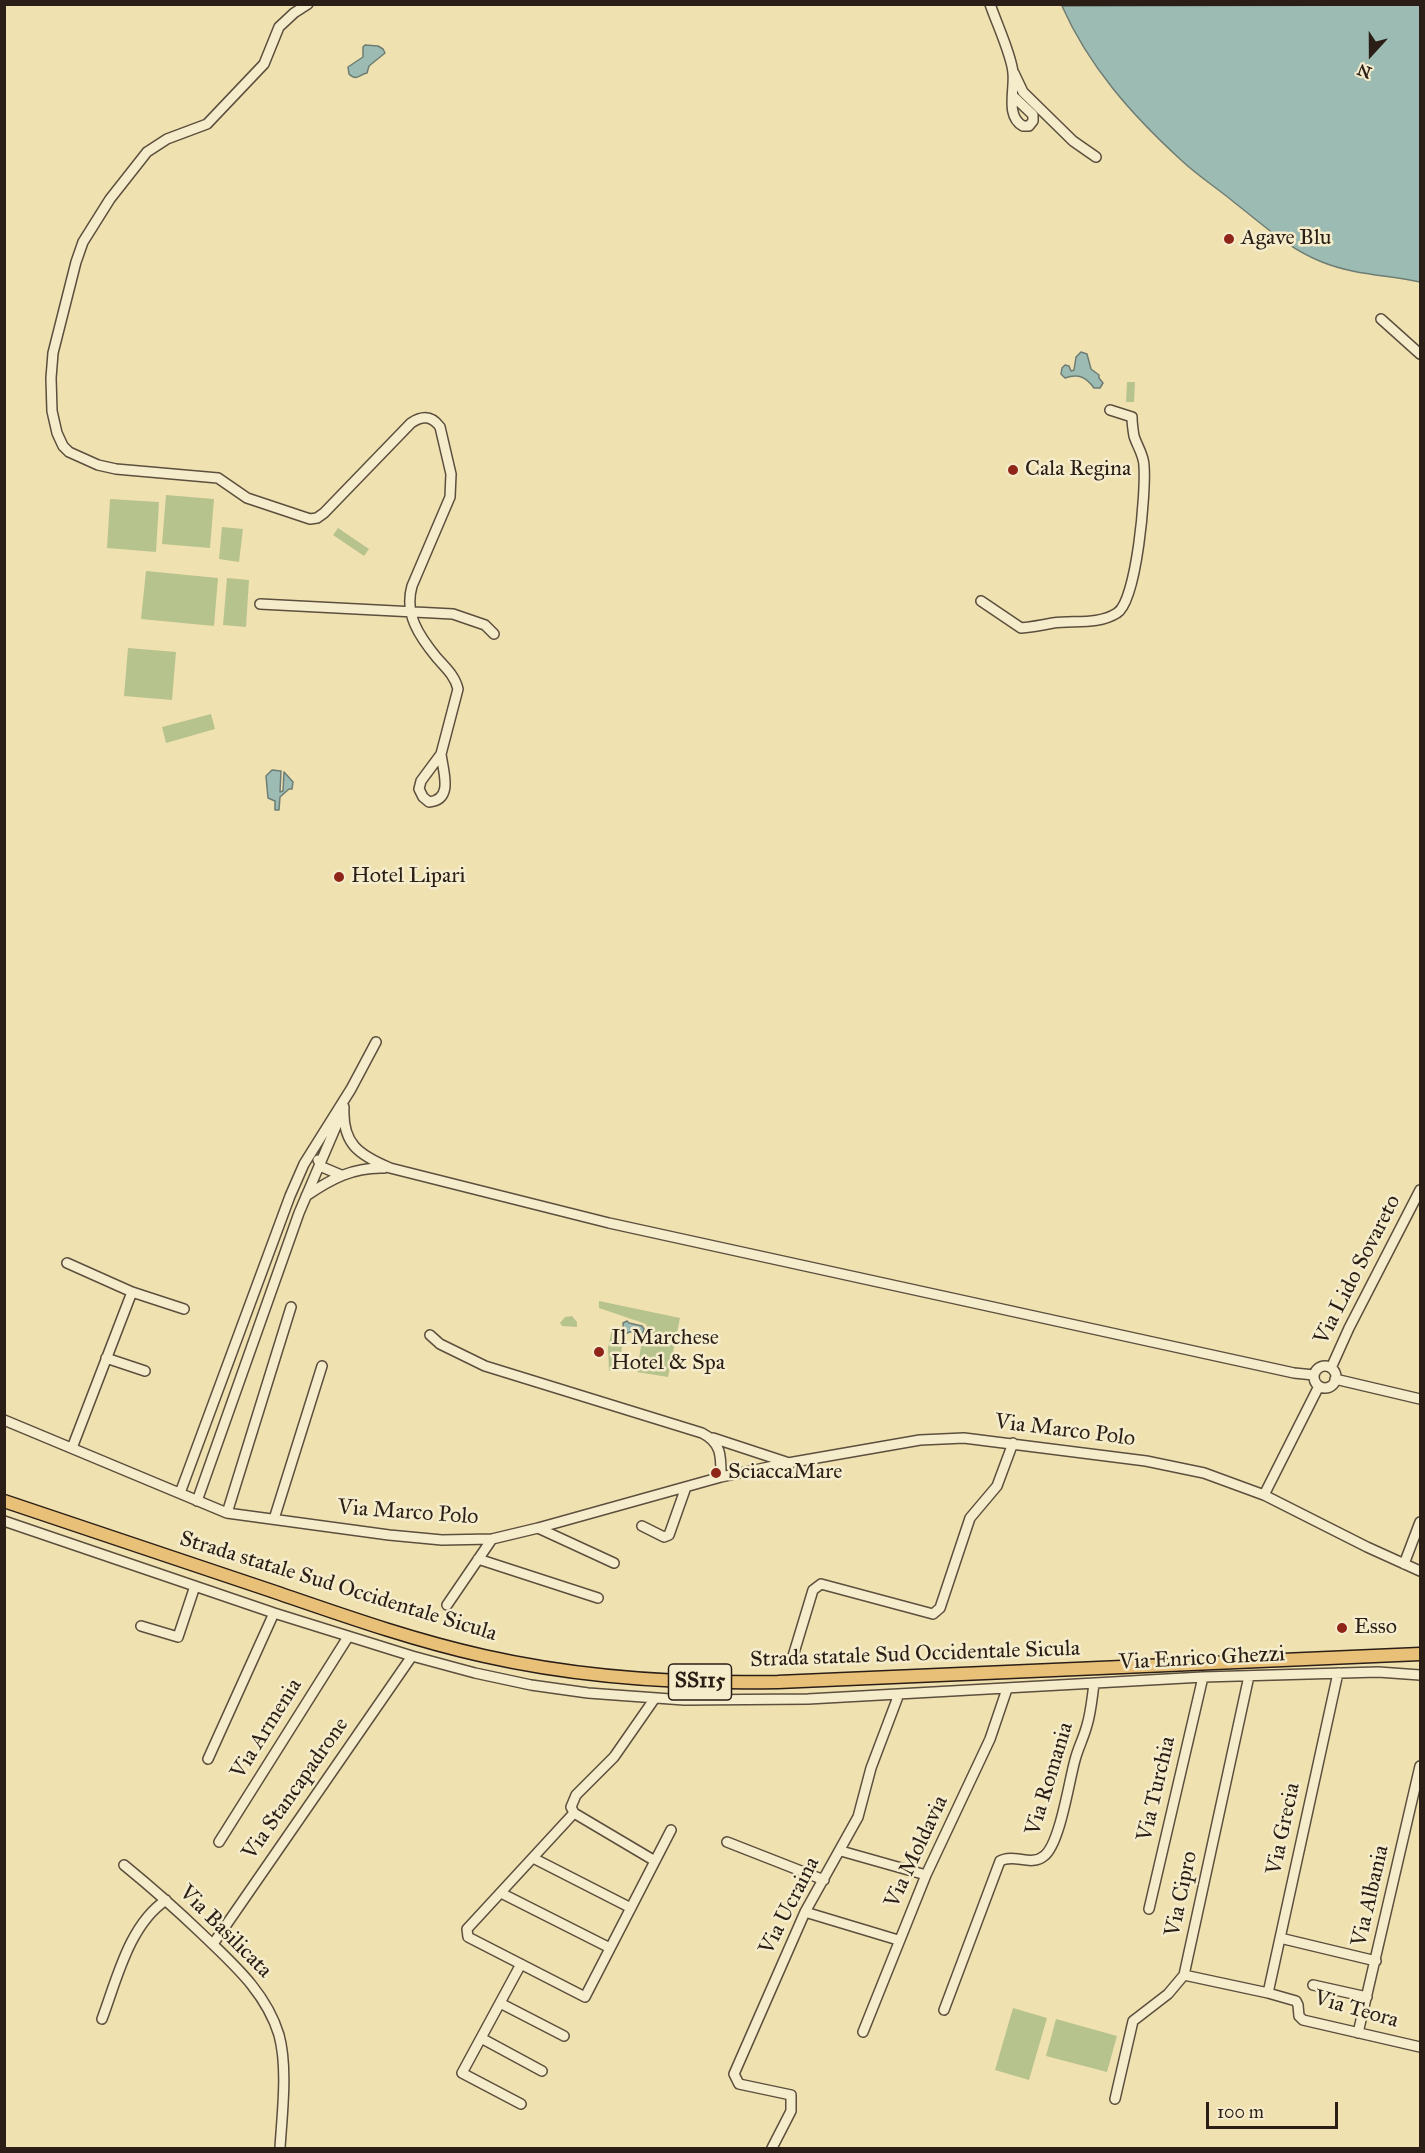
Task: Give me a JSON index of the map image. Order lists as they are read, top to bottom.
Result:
{
  "streets": {
    "main road": ["Strada statale Sud Occidentale Sicula", "SS115"],
    "street": [
      "Via Lido Sovareto",
      "Via Marco Polo",
      "Via Enrico Ghezzi",
      "Via Armenia",
      "Via Romania",
      "Via Stancapadrone",
      "Via Turchia",
      "Via Grecia",
      "Via Moldavia",
      "Via Cipro",
      "Via Albania",
      "Via Ucraina",
      "Via Basilicata",
      "Via Teora"
    ]
  },
  "crossings": [
    ["Via Enrico Ghezzi", "Via Armenia"],
    ["Via Enrico Ghezzi", "Via Romania"],
    ["Via Enrico Ghezzi", "Via Stancapadrone"],
    ["Via Enrico Ghezzi", "Via Turchia"],
    ["Via Enrico Ghezzi", "Via Grecia"],
    ["Via Enrico Ghezzi", "Via Moldavia"],
    ["Via Enrico Ghezzi", "Via Cipro"],
    ["Via Enrico Ghezzi", "Via Ucraina"],
    ["Via Stancapadrone", "Via Basilicata"],
    ["Via Grecia", "Via Teora"],
    ["Via Cipro", "Via Teora"],
    ["Via Albania", "Via Teora"]
  ],
  "places": [
    "Agave Blu",
    "Cala Regina",
    "Hotel Lipari",
    "Il Marchese Hotel & Spa",
    "SciaccaMare",
    "Esso"
  ],
  "scale_bar": "100 m",
  "north": "bottom"
}
